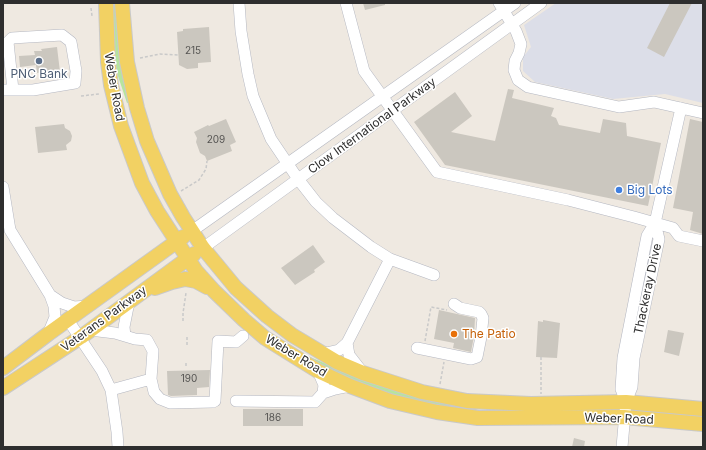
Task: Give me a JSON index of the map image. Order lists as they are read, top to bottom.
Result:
{
  "streets": {
    "main road": ["Weber Road", "Veterans Parkway"],
    "street": ["Clow International Parkway", "Thackeray Drive"]
  },
  "crossings": [
    ["Weber Road", "Clow International Parkway"],
    ["Weber Road", "Thackeray Drive"],
    ["Weber Road", "Veterans Parkway"],
    ["Clow International Parkway", "Veterans Parkway"]
  ],
  "places": ["PNC Bank", "Big Lots", "The Patio"],
  "house_numbers": [
    "215",
    "209",
    "190",
    "186"
  ]
}
